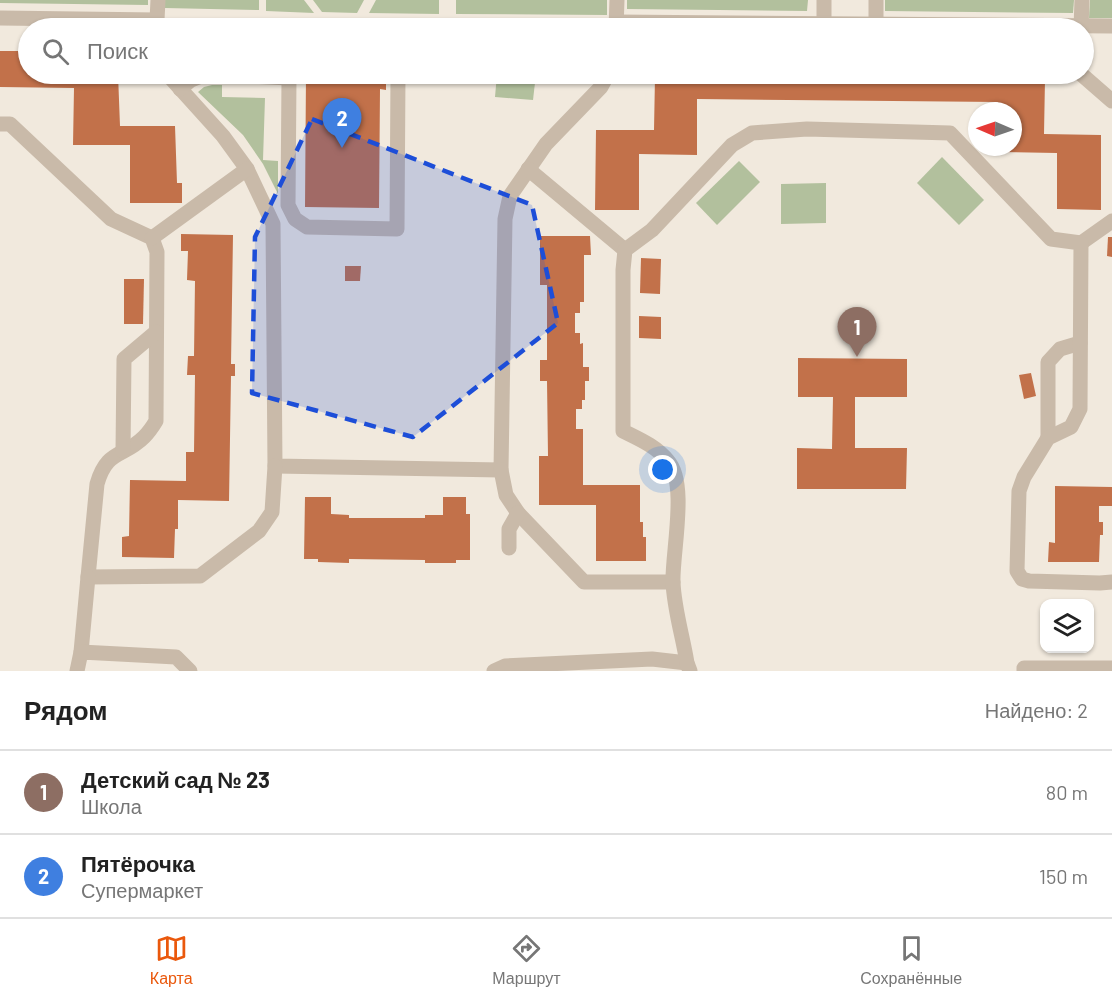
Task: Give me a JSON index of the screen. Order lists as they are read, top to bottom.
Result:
{
  "north": "left",
  "page": {
    "search": "Поиск",
    "pins": ["2", "1"],
    "heading": ["Рядом", "Найдено: 2"],
    "list": [
      {
        "mark": "1",
        "name": "Детский сад № 23",
        "note": "Школа",
        "value": "80 m"
      },
      {
        "mark": "2",
        "name": "Пятёрочка",
        "note": "Супермаркет",
        "value": "150 m"
      }
    ],
    "nav": ["Карта", "Маршрут", "Сохранённые"]
  }
}
